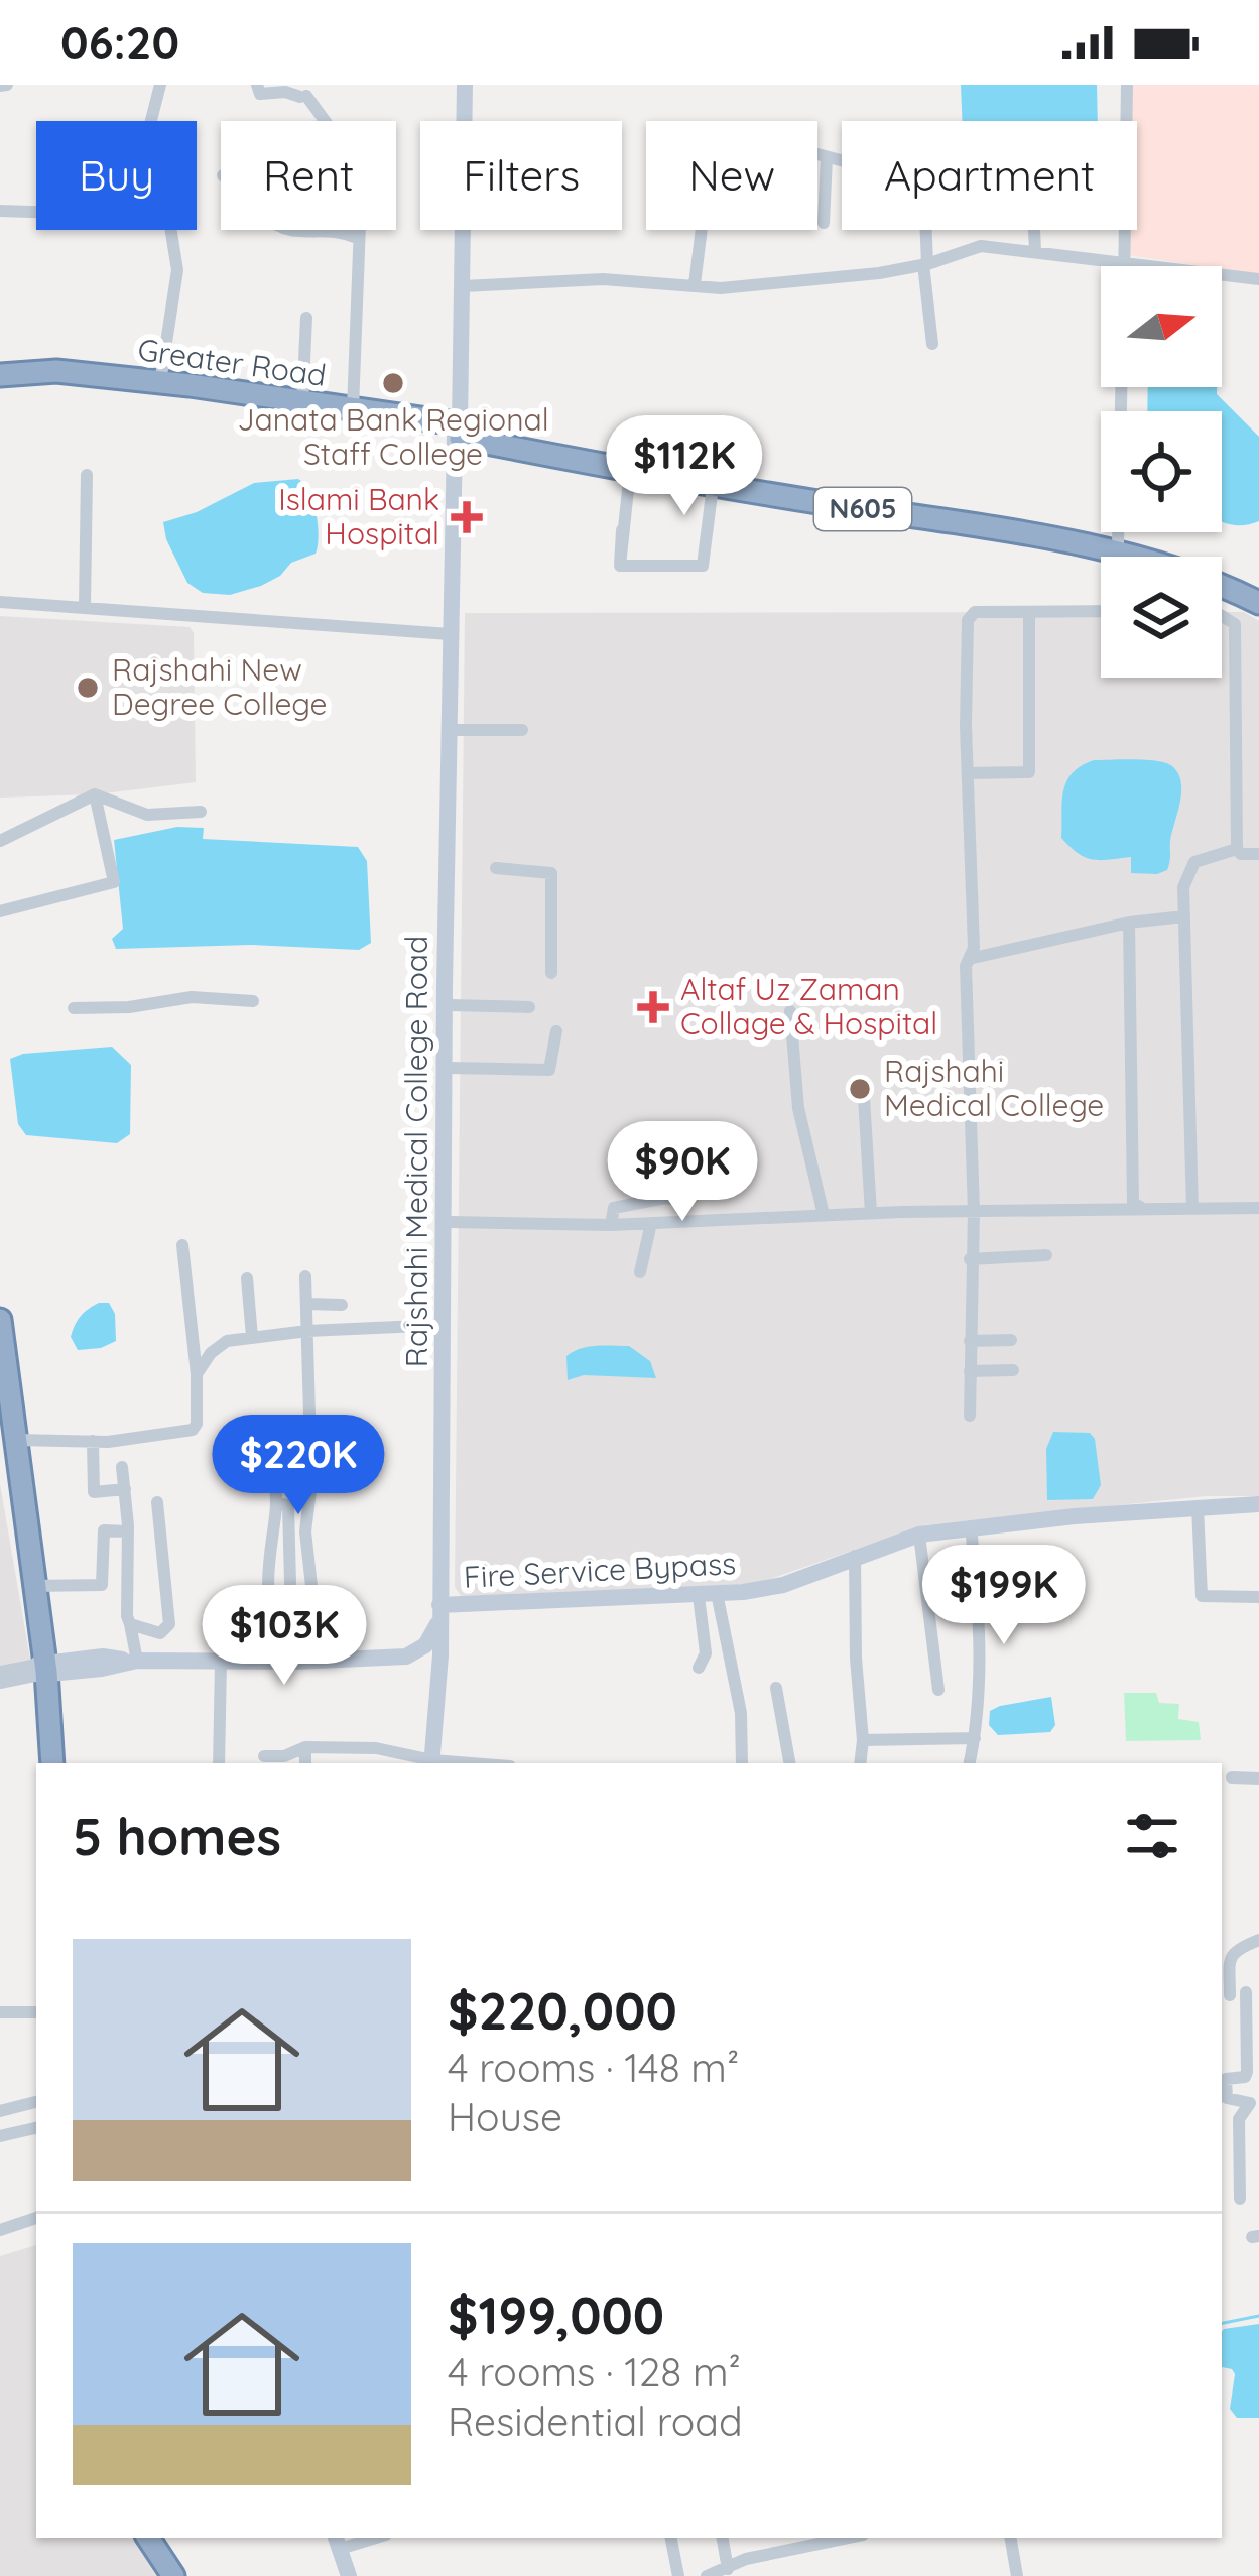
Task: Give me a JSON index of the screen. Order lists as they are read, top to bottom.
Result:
{
  "streets": {
    "highway": ["Greater Road", "N605"],
    "main road": ["Rajshahi Medical College Road", "Fire Service Bypass"]
  },
  "crossings": [
    ["Greater Road", "Rajshahi Medical College Road"],
    ["Rajshahi Medical College Road", "Fire Service Bypass"]
  ],
  "places": {
    "other": ["Janata Bank Regional Staff College", "Rajshahi New Degree College", "Rajshahi Medical College"],
    "health": ["Islami Bank Hospital", "Altaf Uz Zaman Collage & Hospital"]
  },
  "north": "right",
  "page": {
    "status": "06:20",
    "chip": [
      "Buy",
      "Rent",
      "Filters",
      "New",
      "Apartment"
    ],
    "price": [
      "$112K",
      "$90K",
      "$220K",
      "$199K",
      "$103K"
    ],
    "heading": "5 homes",
    "list": [
      {
        "name": "$220,000",
        "note": "4 rooms · 148 m² · House"
      },
      {
        "name": "$199,000",
        "note": "4 rooms · 128 m² · Residential road"
      }
    ]
  }
}
